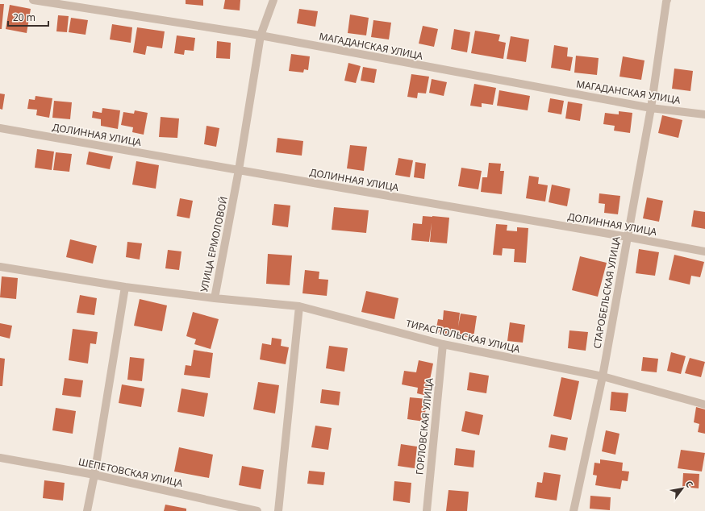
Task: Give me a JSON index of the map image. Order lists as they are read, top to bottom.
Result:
{
  "streets": {
    "street": [
      "МАГАДАНСКАЯ УЛИЦА",
      "ДОЛИННАЯ УЛИЦА",
      "УЛИЦА ЕРМОЛОВОЙ",
      "СТАРОБЕЛЬСКАЯ УЛИЦА",
      "ТИРАСПОЛЬСКАЯ УЛИЦА",
      "ГОРЛОВСКАЯ УЛИЦА",
      "ШЕПЕТОВСКАЯ УЛИЦА"
    ]
  },
  "crossings": [
    ["МАГАДАНСКАЯ УЛИЦА", "УЛИЦА ЕРМОЛОВОЙ"],
    ["МАГАДАНСКАЯ УЛИЦА", "СТАРОБЕЛЬСКАЯ УЛИЦА"],
    ["ДОЛИННАЯ УЛИЦА", "УЛИЦА ЕРМОЛОВОЙ"],
    ["ДОЛИННАЯ УЛИЦА", "СТАРОБЕЛЬСКАЯ УЛИЦА"],
    ["УЛИЦА ЕРМОЛОВОЙ", "ТИРАСПОЛЬСКАЯ УЛИЦА"],
    ["СТАРОБЕЛЬСКАЯ УЛИЦА", "ТИРАСПОЛЬСКАЯ УЛИЦА"],
    ["ТИРАСПОЛЬСКАЯ УЛИЦА", "ГОРЛОВСКАЯ УЛИЦА"]
  ],
  "scale_bar": "20 m",
  "north": "top right"
}
